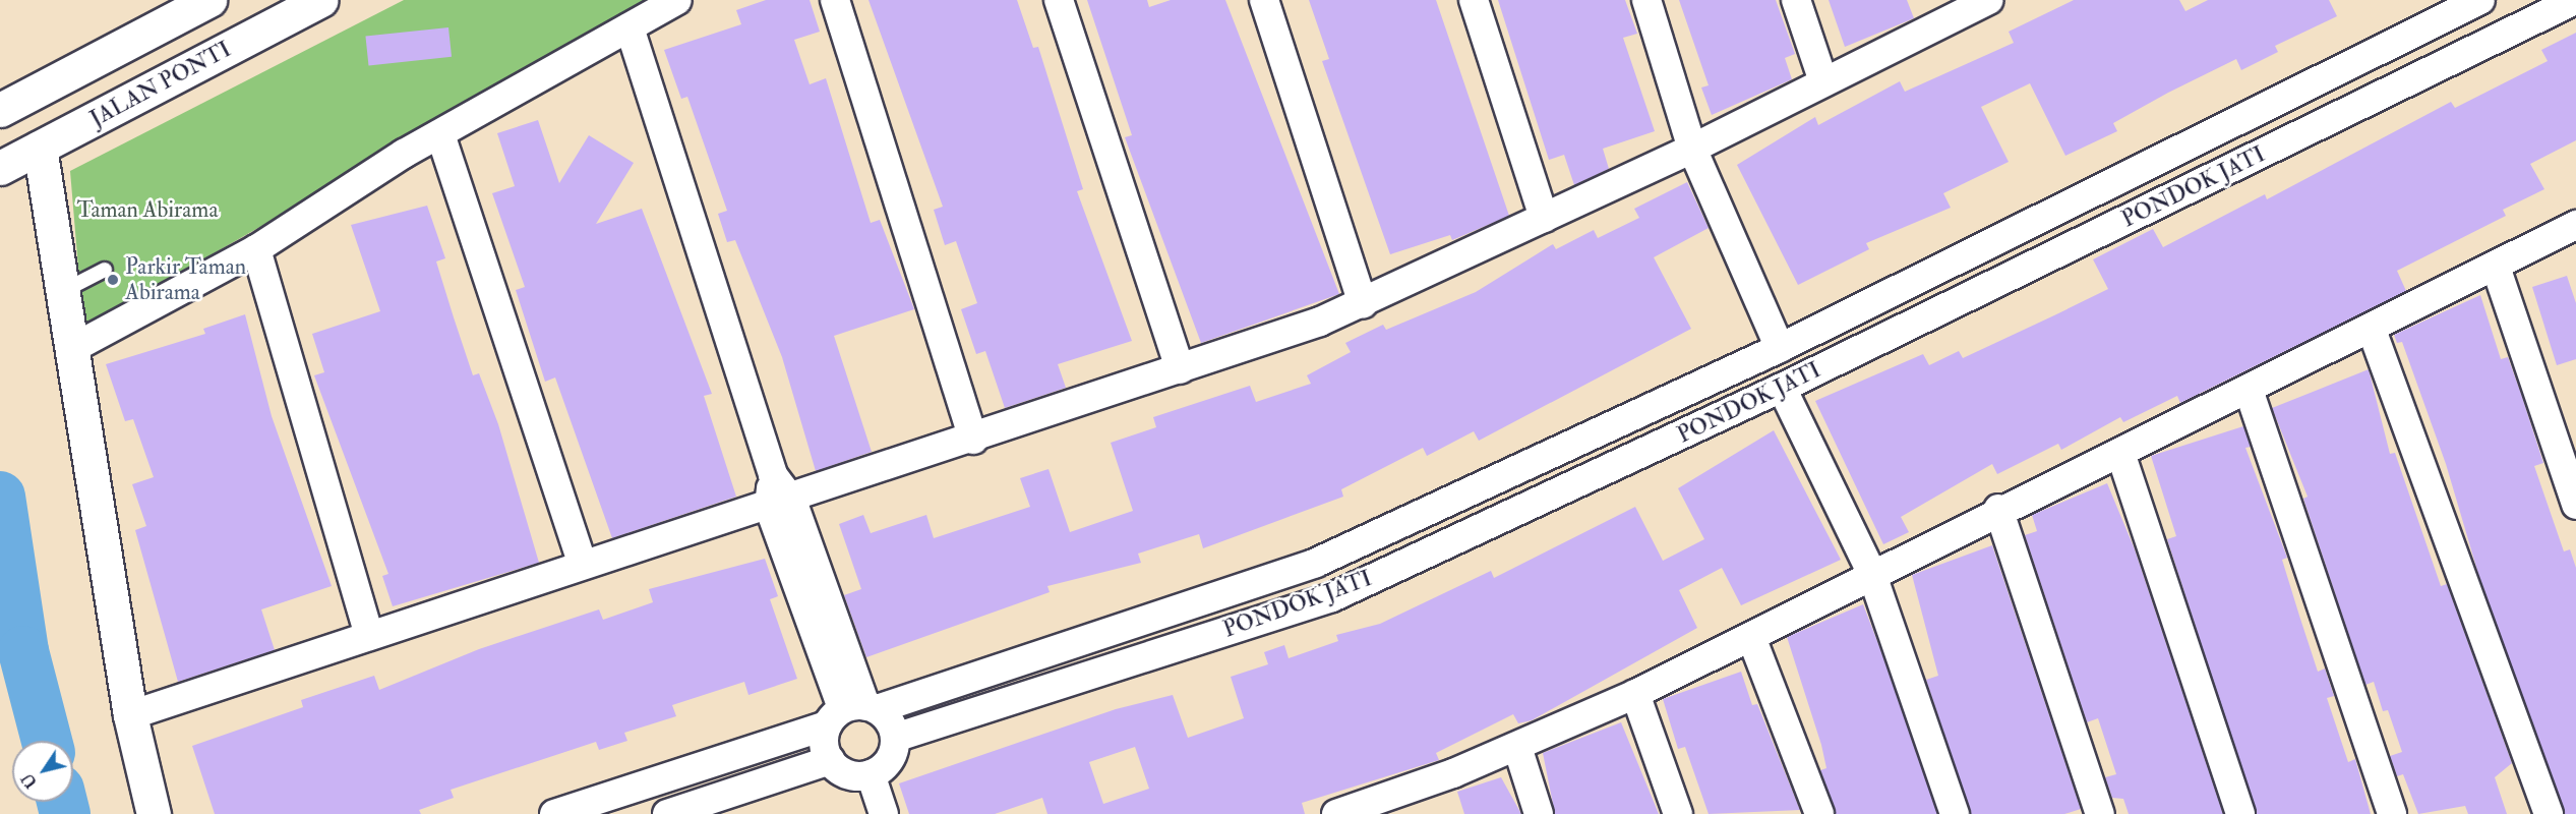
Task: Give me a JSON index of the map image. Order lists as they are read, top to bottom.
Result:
{
  "streets": {
    "street": ["JALAN PONTI", "PONDOK JATI"]
  },
  "parks": ["Taman Abirama"],
  "places": ["Parkir Taman Abirama"],
  "north": "bottom left"
}
